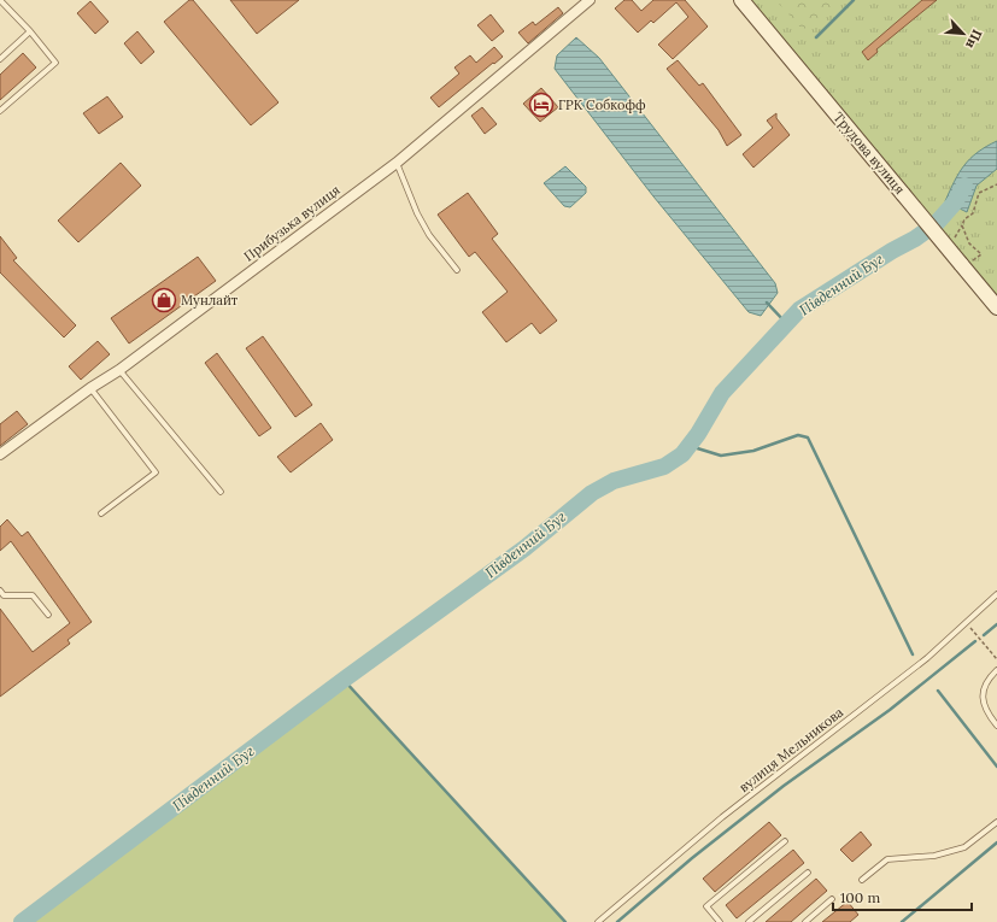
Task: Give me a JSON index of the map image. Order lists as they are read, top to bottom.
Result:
{
  "streets": {
    "main road": ["Трудова вулиця"],
    "street": ["Прибузька вулиця"],
    "lane": ["вулиця Мельникова"]
  },
  "water": ["Південний Буг"],
  "places": {
    "hotel": ["ГРК Собкофф"],
    "shop": ["Мунлайт"]
  },
  "scale_bar": "100 m",
  "north": "bottom right"
}
